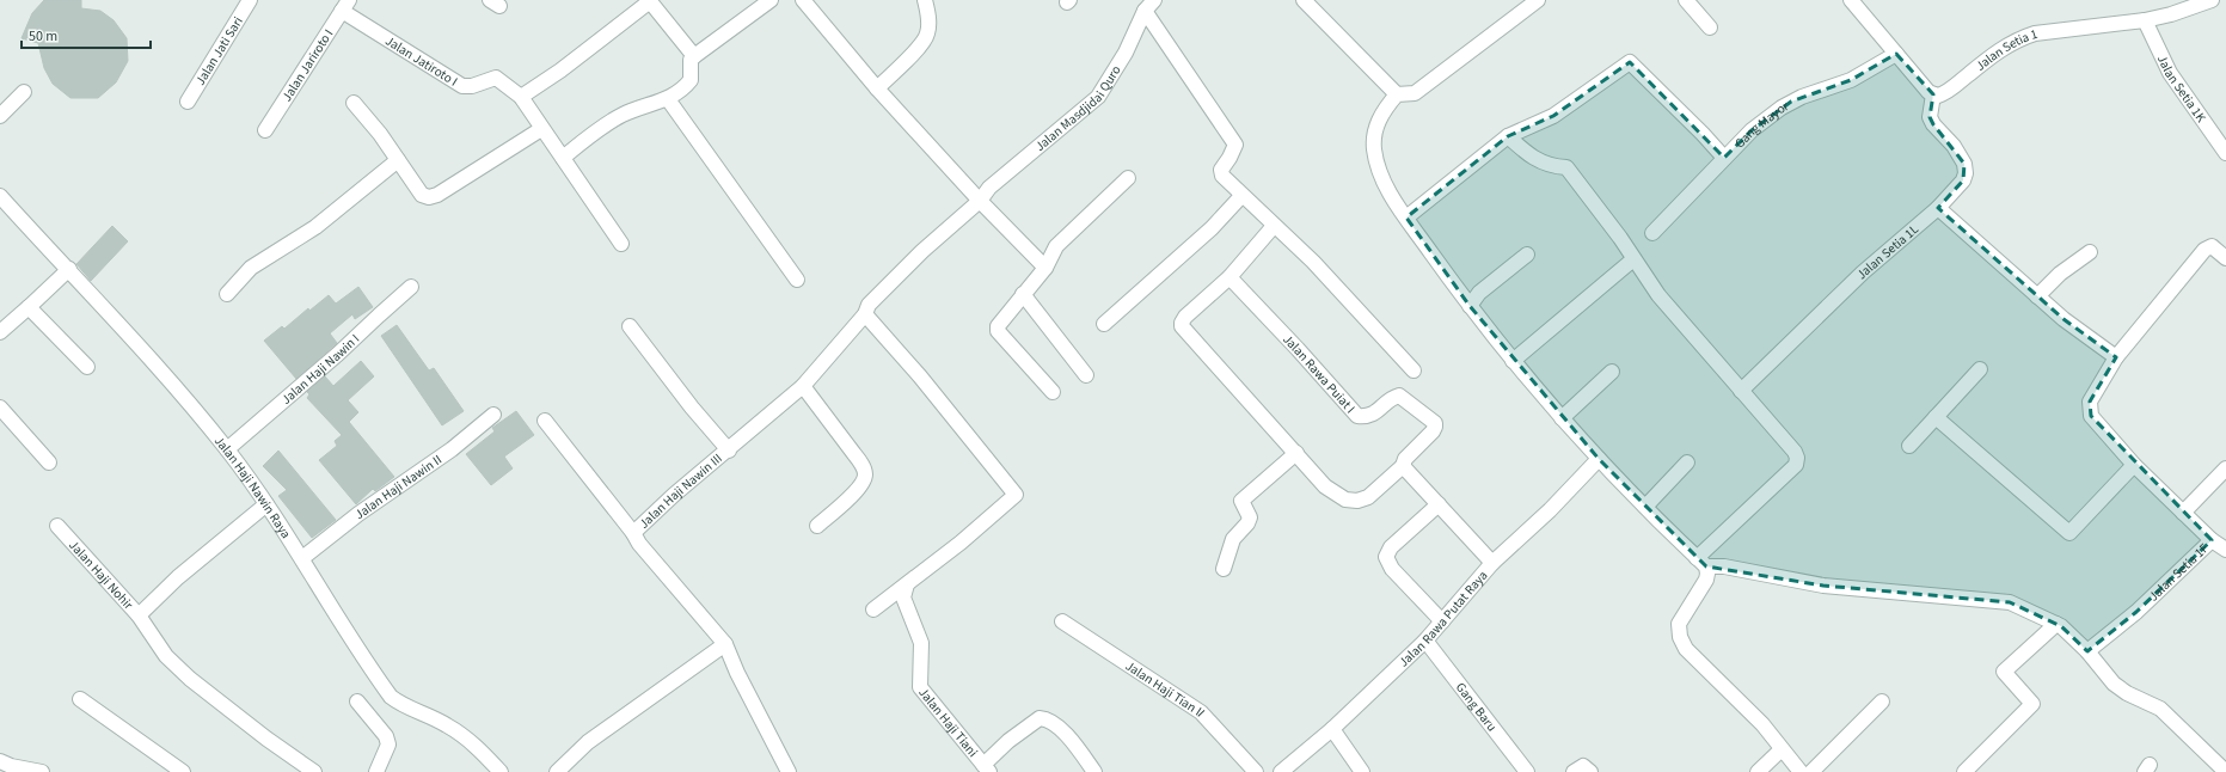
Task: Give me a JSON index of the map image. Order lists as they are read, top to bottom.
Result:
{
  "streets": {
    "street": [
      "Jalan Jati Sari",
      "Jalan Setia 1",
      "Jalan Jatiroto I",
      "Jalan Jariroto I",
      "Jalan Setia 1K",
      "Jalan Masdjidai Quro",
      "Gang Mayor",
      "Jalan Setia 1L",
      "Jalan Haji Nawin I",
      "Jalan Rawa Puiat I",
      "Jalan Haji Nawin Raya",
      "Jalan Haji Nawin II",
      "Jalan Haji Nawin III",
      "Jalan Setia 1F",
      "Jalan Haji Nohir",
      "Jalan Rawa Putat Raya",
      "Jalan Haji Tian II",
      "Gang Baru",
      "Jalan Haji Tiani"
    ]
  },
  "crossings": [
    ["Jalan Setia 1", "Jalan Setia 1K"],
    ["Jalan Setia 1", "Jalan Setia 1L"],
    ["Jalan Jatiroto I", "Jalan Jariroto I"],
    ["Jalan Masdjidai Quro", "Jalan Haji Nawin III"],
    ["Jalan Haji Nawin I", "Jalan Haji Nawin Raya"],
    ["Jalan Haji Nawin Raya", "Jalan Haji Nawin II"],
    ["Jalan Rawa Putat Raya", "Gang Baru"]
  ],
  "scale_bar": "50 m"
}
